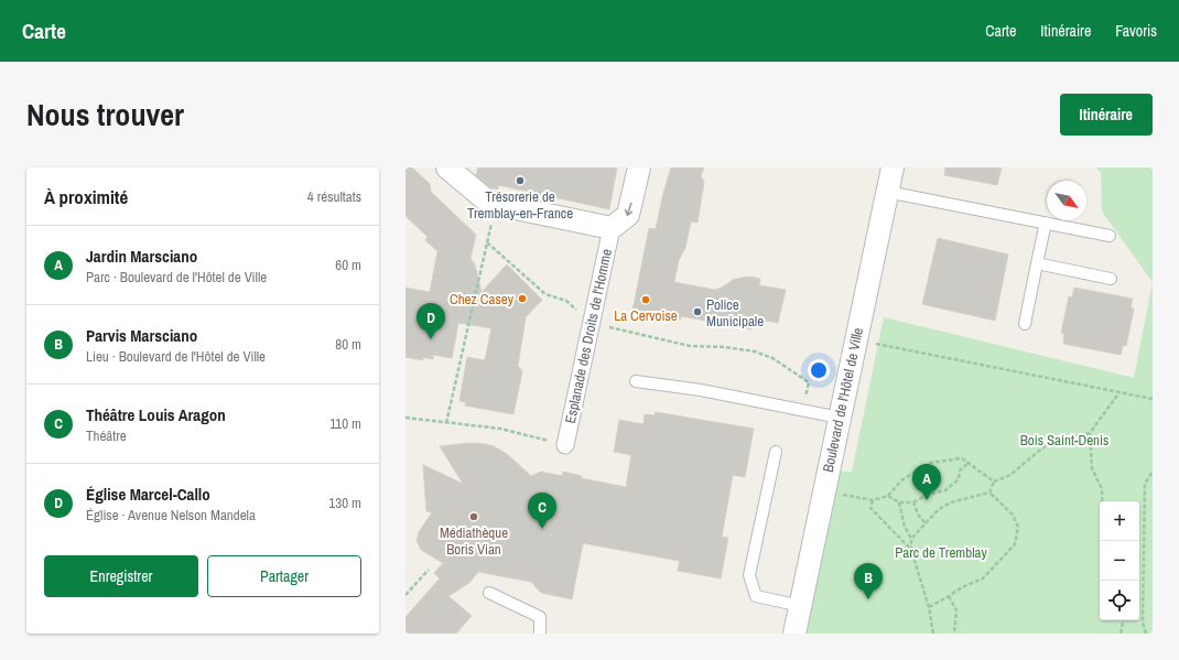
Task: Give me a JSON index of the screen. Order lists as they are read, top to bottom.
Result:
{
  "streets": {
    "street": ["Esplanade des Droits de l'Homme", "Boulevard de l'Hôtel de Ville"]
  },
  "parks": ["Bois Saint-Denis", "Parc de Tremblay"],
  "places": [
    "Trésorerie de Tremblay-en-France",
    "Chez Casey",
    "La Cervoise",
    "Police Municipale",
    "Médiathèque Boris Vian"
  ],
  "north": "bottom right",
  "page": {
    "header": "Carte",
    "nav": ["Carte", "Itinéraire", "Favoris"],
    "title": "Nous trouver",
    "buttons": [
      "Itinéraire",
      ["Enregistrer", "Partager"]
    ],
    "heading": ["À proximité", "4 résultats"],
    "list": [
      {
        "mark": "A",
        "name": "Jardin Marsciano",
        "note": "Parc · Boulevard de l'Hôtel de Ville",
        "value": "60 m"
      },
      {
        "mark": "B",
        "name": "Parvis Marsciano",
        "note": "Lieu · Boulevard de l'Hôtel de Ville",
        "value": "80 m"
      },
      {
        "mark": "C",
        "name": "Théâtre Louis Aragon",
        "note": "Théâtre",
        "value": "110 m"
      },
      {
        "mark": "D",
        "name": "Église Marcel-Callo",
        "note": "Église · Avenue Nelson Mandela",
        "value": "130 m"
      }
    ],
    "pins": [
      "D",
      "A",
      "C",
      "B"
    ],
    "map_buttons": ["+", "−"]
  }
}
